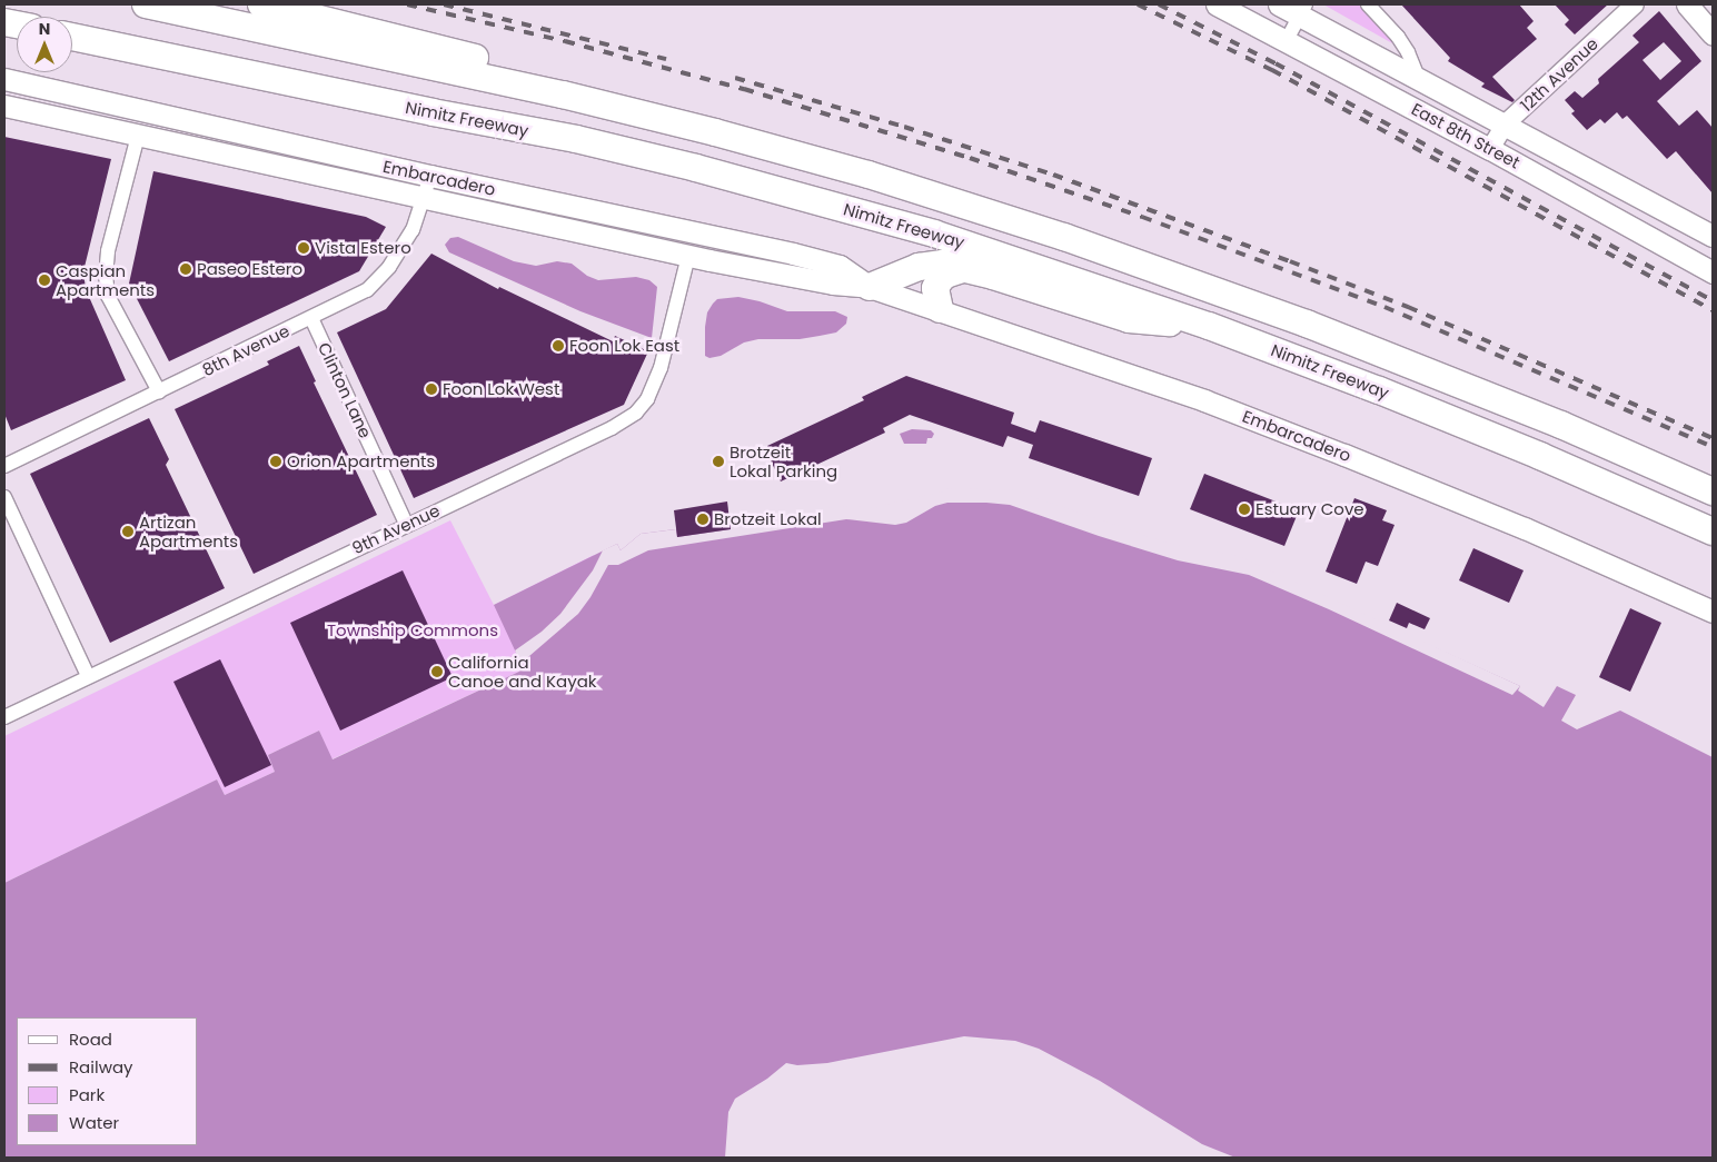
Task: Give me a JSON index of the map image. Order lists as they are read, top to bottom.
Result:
{
  "streets": {
    "highway": ["Nimitz Freeway"],
    "main road": ["East 8th Street", "Embarcadero"],
    "street": [
      "12th Avenue",
      "8th Avenue",
      "Clinton Lane",
      "9th Avenue"
    ]
  },
  "crossings": [
    ["12th Avenue", "East 8th Street"],
    ["Embarcadero", "8th Avenue"],
    ["Embarcadero", "9th Avenue"],
    ["8th Avenue", "Clinton Lane"],
    ["Clinton Lane", "9th Avenue"]
  ],
  "parks": ["Township Commons"],
  "places": [
    "Vista Estero",
    "Paseo Estero",
    "Caspian Apartments",
    "Foon Lok East",
    "Foon Lok West",
    "Orion Apartments",
    "Brotzeit Lokal Parking",
    "Estuary Cove",
    "Brotzeit Lokal",
    "Artizan Apartments",
    "California Canoe and Kayak"
  ],
  "legend": [
    "Road",
    "Railway",
    "Park",
    "Water"
  ],
  "north": "top"
}
